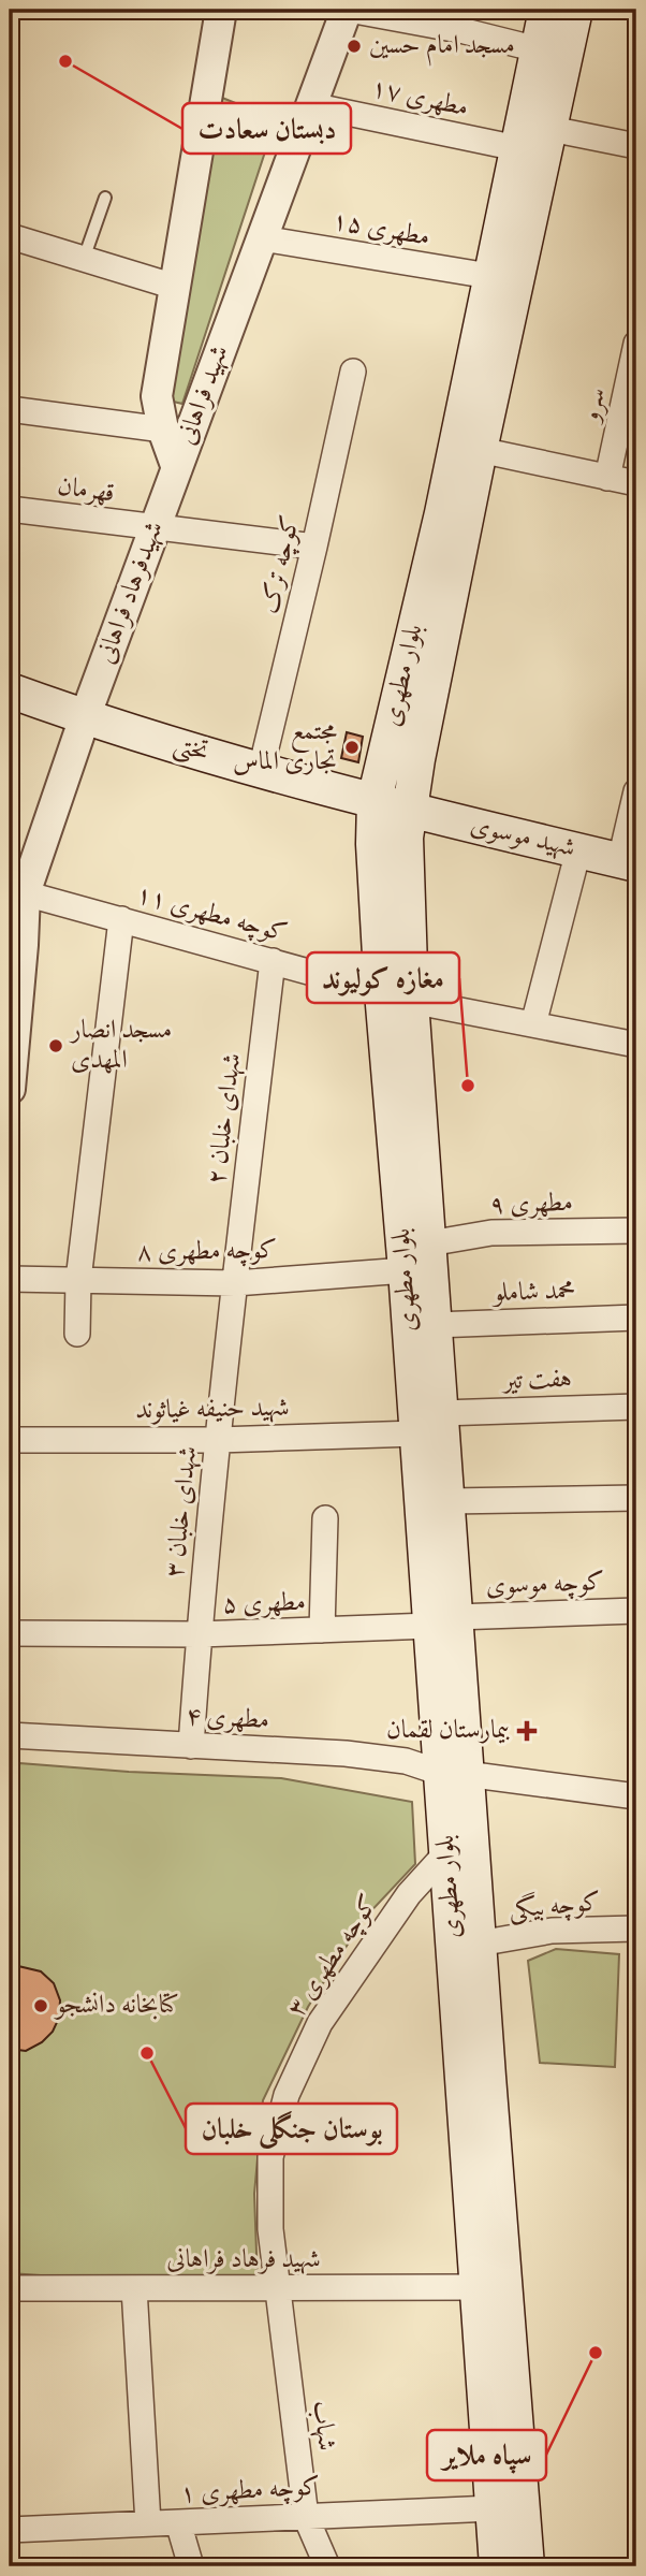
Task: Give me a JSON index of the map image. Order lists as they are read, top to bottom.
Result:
{
  "streets": {
    "main road": ["بلوار مطهری", "تختی", "شهید موسوی"],
    "street": [
      "مطهری ۱۷",
      "مطهری ۱۵",
      "شهید فراهانی",
      "سرو",
      "قهرمان",
      "کوچه ترک",
      "شهیدفرهاد فراهانی",
      "کوچه مطهری ۱۱",
      "شهدای خلبان ۲",
      "مطهری ۹",
      "کوچه مطهری ۸",
      "محمد شاملو",
      "هفت تیر",
      "شهید حنیفه غیاثوند",
      "شهدای خلبان ۳",
      "کوچه موسوی",
      "مطهری ۵",
      "مطهری ۴",
      "کوچه بیگی",
      "کوچه مطهری ۳",
      "شهید فرهاد فراهانی",
      "شهاب",
      "کوچه مطهری ۱"
    ]
  },
  "crossings": [
    ["مطهری ۱۷", "شهید فراهانی"],
    ["مطهری ۱۷", "بلوار مطهری"],
    ["مطهری ۱۵", "شهید فراهانی"],
    ["مطهری ۱۵", "بلوار مطهری"],
    ["شهید فراهانی", "شهیدفرهاد فراهانی"],
    ["قهرمان", "کوچه ترک"],
    ["قهرمان", "شهیدفرهاد فراهانی"],
    ["کوچه ترک", "تختی"],
    ["شهیدفرهاد فراهانی", "تختی"],
    ["شهیدفرهاد فراهانی", "کوچه مطهری ۱۱"],
    ["بلوار مطهری", "تختی"],
    ["بلوار مطهری", "شهید موسوی"],
    ["بلوار مطهری", "کوچه مطهری ۱۱"],
    ["بلوار مطهری", "مطهری ۹"],
    ["بلوار مطهری", "کوچه مطهری ۸"],
    ["بلوار مطهری", "محمد شاملو"],
    ["بلوار مطهری", "هفت تیر"],
    ["بلوار مطهری", "شهید حنیفه غیاثوند"],
    ["بلوار مطهری", "کوچه موسوی"],
    ["بلوار مطهری", "مطهری ۵"],
    ["بلوار مطهری", "مطهری ۴"],
    ["بلوار مطهری", "کوچه بیگی"],
    ["بلوار مطهری", "کوچه مطهری ۳"],
    ["بلوار مطهری", "شهید فرهاد فراهانی"],
    ["بلوار مطهری", "کوچه مطهری ۱"],
    ["تختی", "شهید موسوی"],
    ["کوچه مطهری ۱۱", "شهدای خلبان ۲"],
    ["شهدای خلبان ۲", "کوچه مطهری ۸"],
    ["شهدای خلبان ۲", "شهدای خلبان ۳"],
    ["کوچه مطهری ۸", "شهدای خلبان ۳"],
    ["هفت تیر", "شهید حنیفه غیاثوند"],
    ["شهید حنیفه غیاثوند", "شهدای خلبان ۳"],
    ["شهدای خلبان ۳", "مطهری ۵"],
    ["شهدای خلبان ۳", "مطهری ۴"],
    ["کوچه موسوی", "مطهری ۵"],
    ["کوچه مطهری ۳", "شهید فرهاد فراهانی"],
    ["کوچه مطهری ۳", "شهاب"],
    ["شهید فرهاد فراهانی", "شهاب"],
    ["شهاب", "کوچه مطهری ۱"]
  ],
  "places": {
    "other": [
      "مسجد امام حسین",
      "دبستان سعادت",
      "مجتمع تجاری الماس",
      "مسجد انصار المهدی",
      "مغازه کولیوند",
      "کتابخانه دانشجو",
      "بوستان جنگلی خلبان",
      "سپاه ملایر"
    ],
    "health": ["بیمارستان لقمان"]
  }
}
